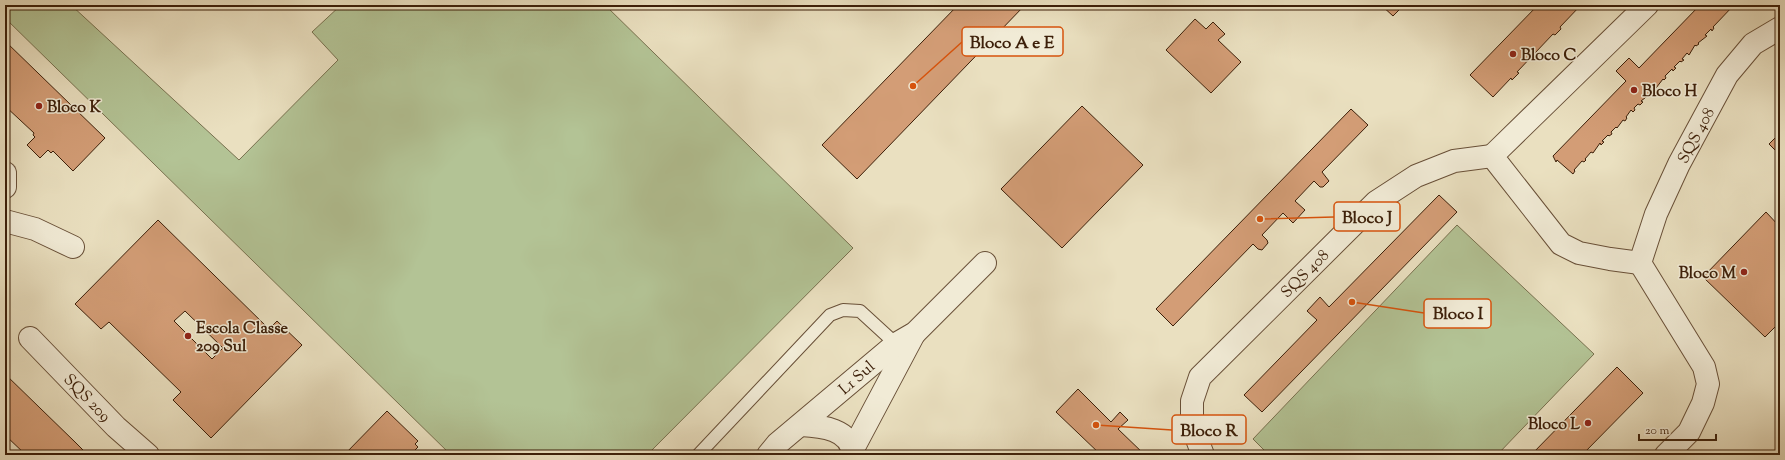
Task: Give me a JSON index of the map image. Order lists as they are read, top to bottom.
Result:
{
  "streets": {
    "street": ["SQS 408", "L1 Sul", "SQS 209"]
  },
  "places": [
    "Bloco C",
    "Bloco A e E",
    "Bloco H",
    "Bloco K",
    "Bloco J",
    "Bloco M",
    "Bloco I",
    "Escola Classe 209 Sul",
    "Bloco L",
    "Bloco R"
  ],
  "scale_bar": "20 m"
}
